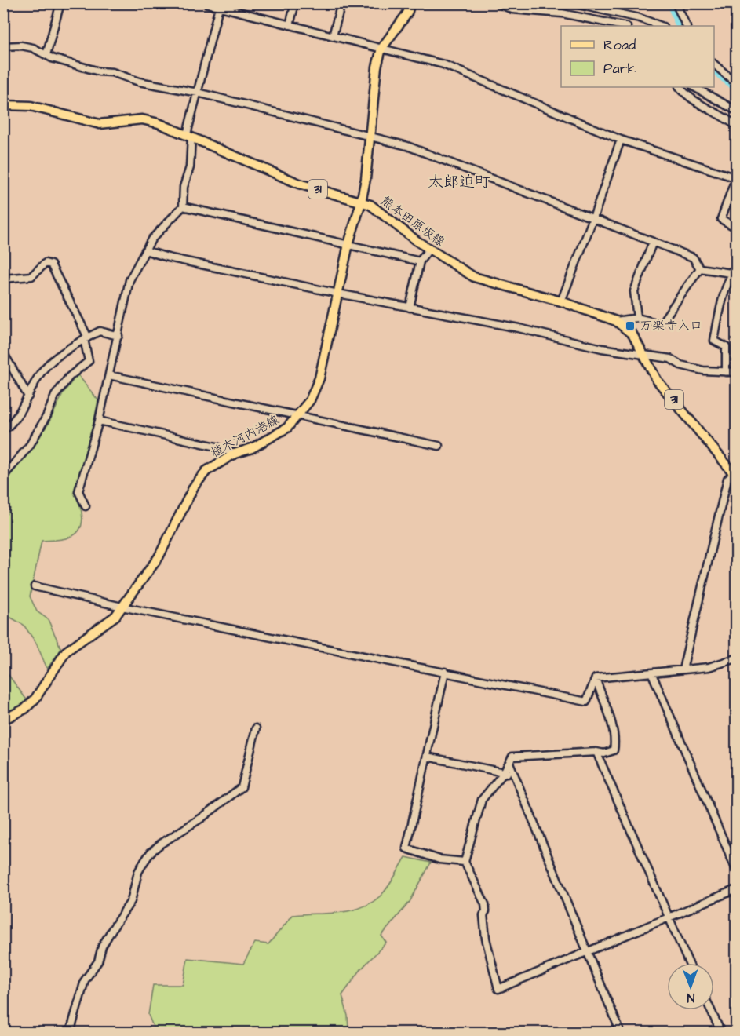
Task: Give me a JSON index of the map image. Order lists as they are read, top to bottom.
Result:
{
  "streets": {
    "main road": ["31", "熊本田原坂線", "植木河内港線"]
  },
  "crossings": [
    ["熊本田原坂線", "植木河内港線"]
  ],
  "districts": ["太郎迫町"],
  "places": {
    "transit": ["万楽寺入口"]
  },
  "legend": ["Road", "Park"],
  "north": "bottom"
}
